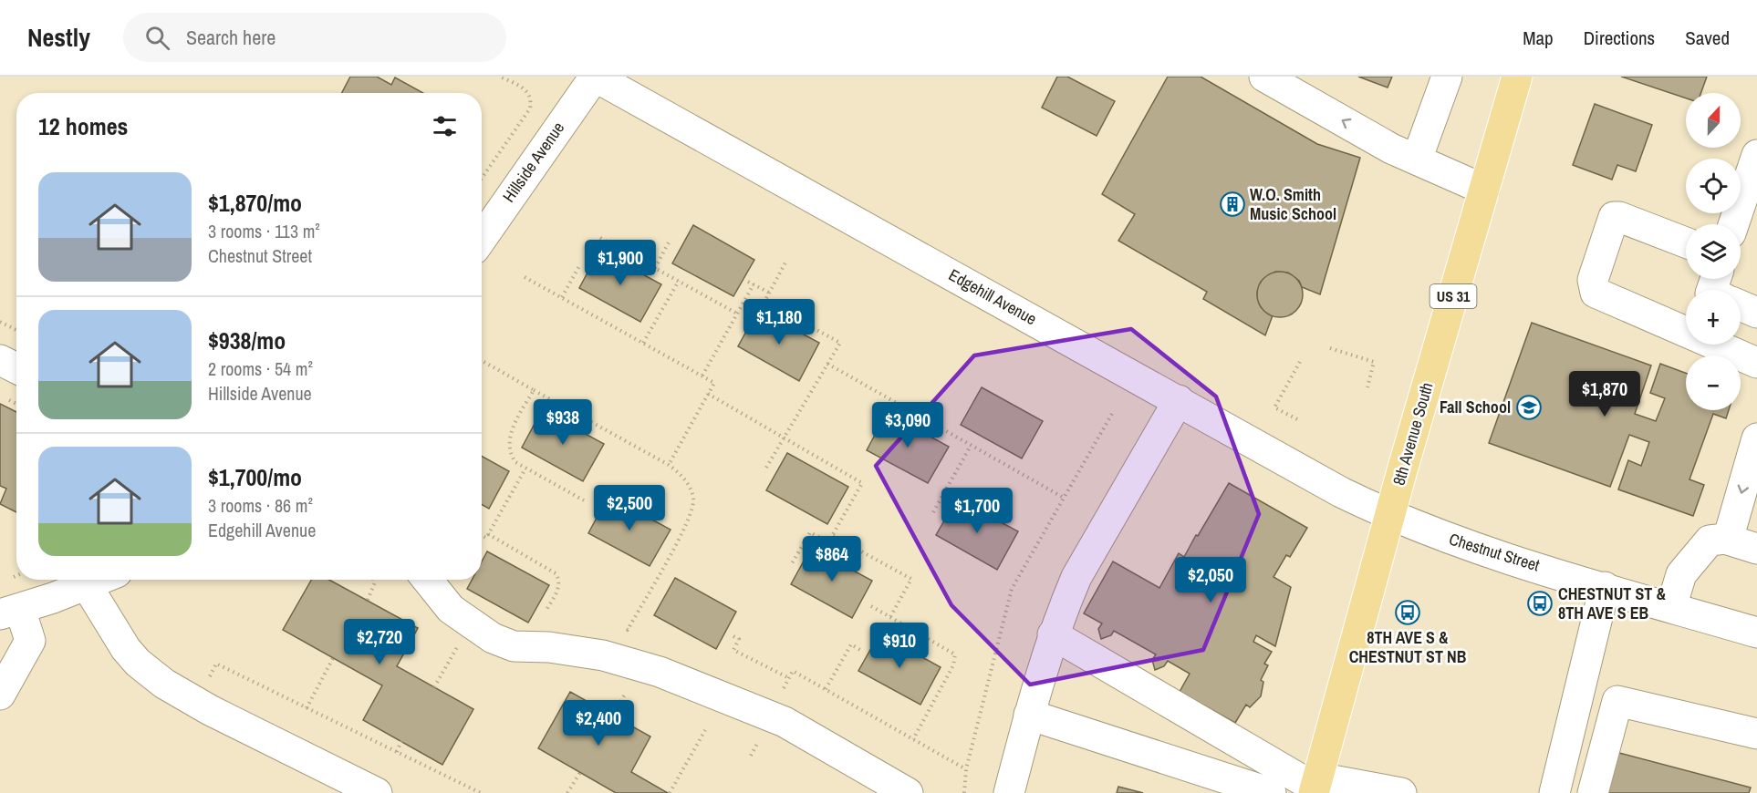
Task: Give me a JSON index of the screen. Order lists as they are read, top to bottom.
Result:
{
  "streets": {
    "main road": ["US 31", "8th Avenue South"],
    "street": ["Hillside Avenue", "Edgehill Avenue", "Chestnut Street"]
  },
  "crossings": [
    ["Hillside Avenue", "Edgehill Avenue"],
    ["Edgehill Avenue", "8th Avenue South"],
    ["Edgehill Avenue", "Chestnut Street"],
    ["8th Avenue South", "Chestnut Street"]
  ],
  "places": {
    "building": ["W.O. Smith Music School"],
    "school or university": ["Fall School"],
    "bus stop": ["CHESTNUT ST & 8TH AVE S EB", "8TH AVE S & CHESTNUT ST NB"]
  },
  "north": "top",
  "page": {
    "header": "Nestly",
    "search": "Search here",
    "nav": ["Map", "Directions", "Saved"],
    "map_buttons": ["+", "−"],
    "heading": "12 homes",
    "list": [
      {
        "name": "$1,870/mo",
        "note": "3 rooms · 113 m² · Chestnut Street"
      },
      {
        "name": "$938/mo",
        "note": "2 rooms · 54 m² · Hillside Avenue"
      },
      {
        "name": "$1,700/mo",
        "note": "3 rooms · 86 m² · Edgehill Avenue"
      }
    ],
    "price": [
      "$1,900",
      "$1,180",
      "$1,870",
      "$938",
      "$3,090",
      "$2,500",
      "$1,700",
      "$864",
      "$2,050",
      "$2,720",
      "$910",
      "$2,400"
    ]
  }
}
